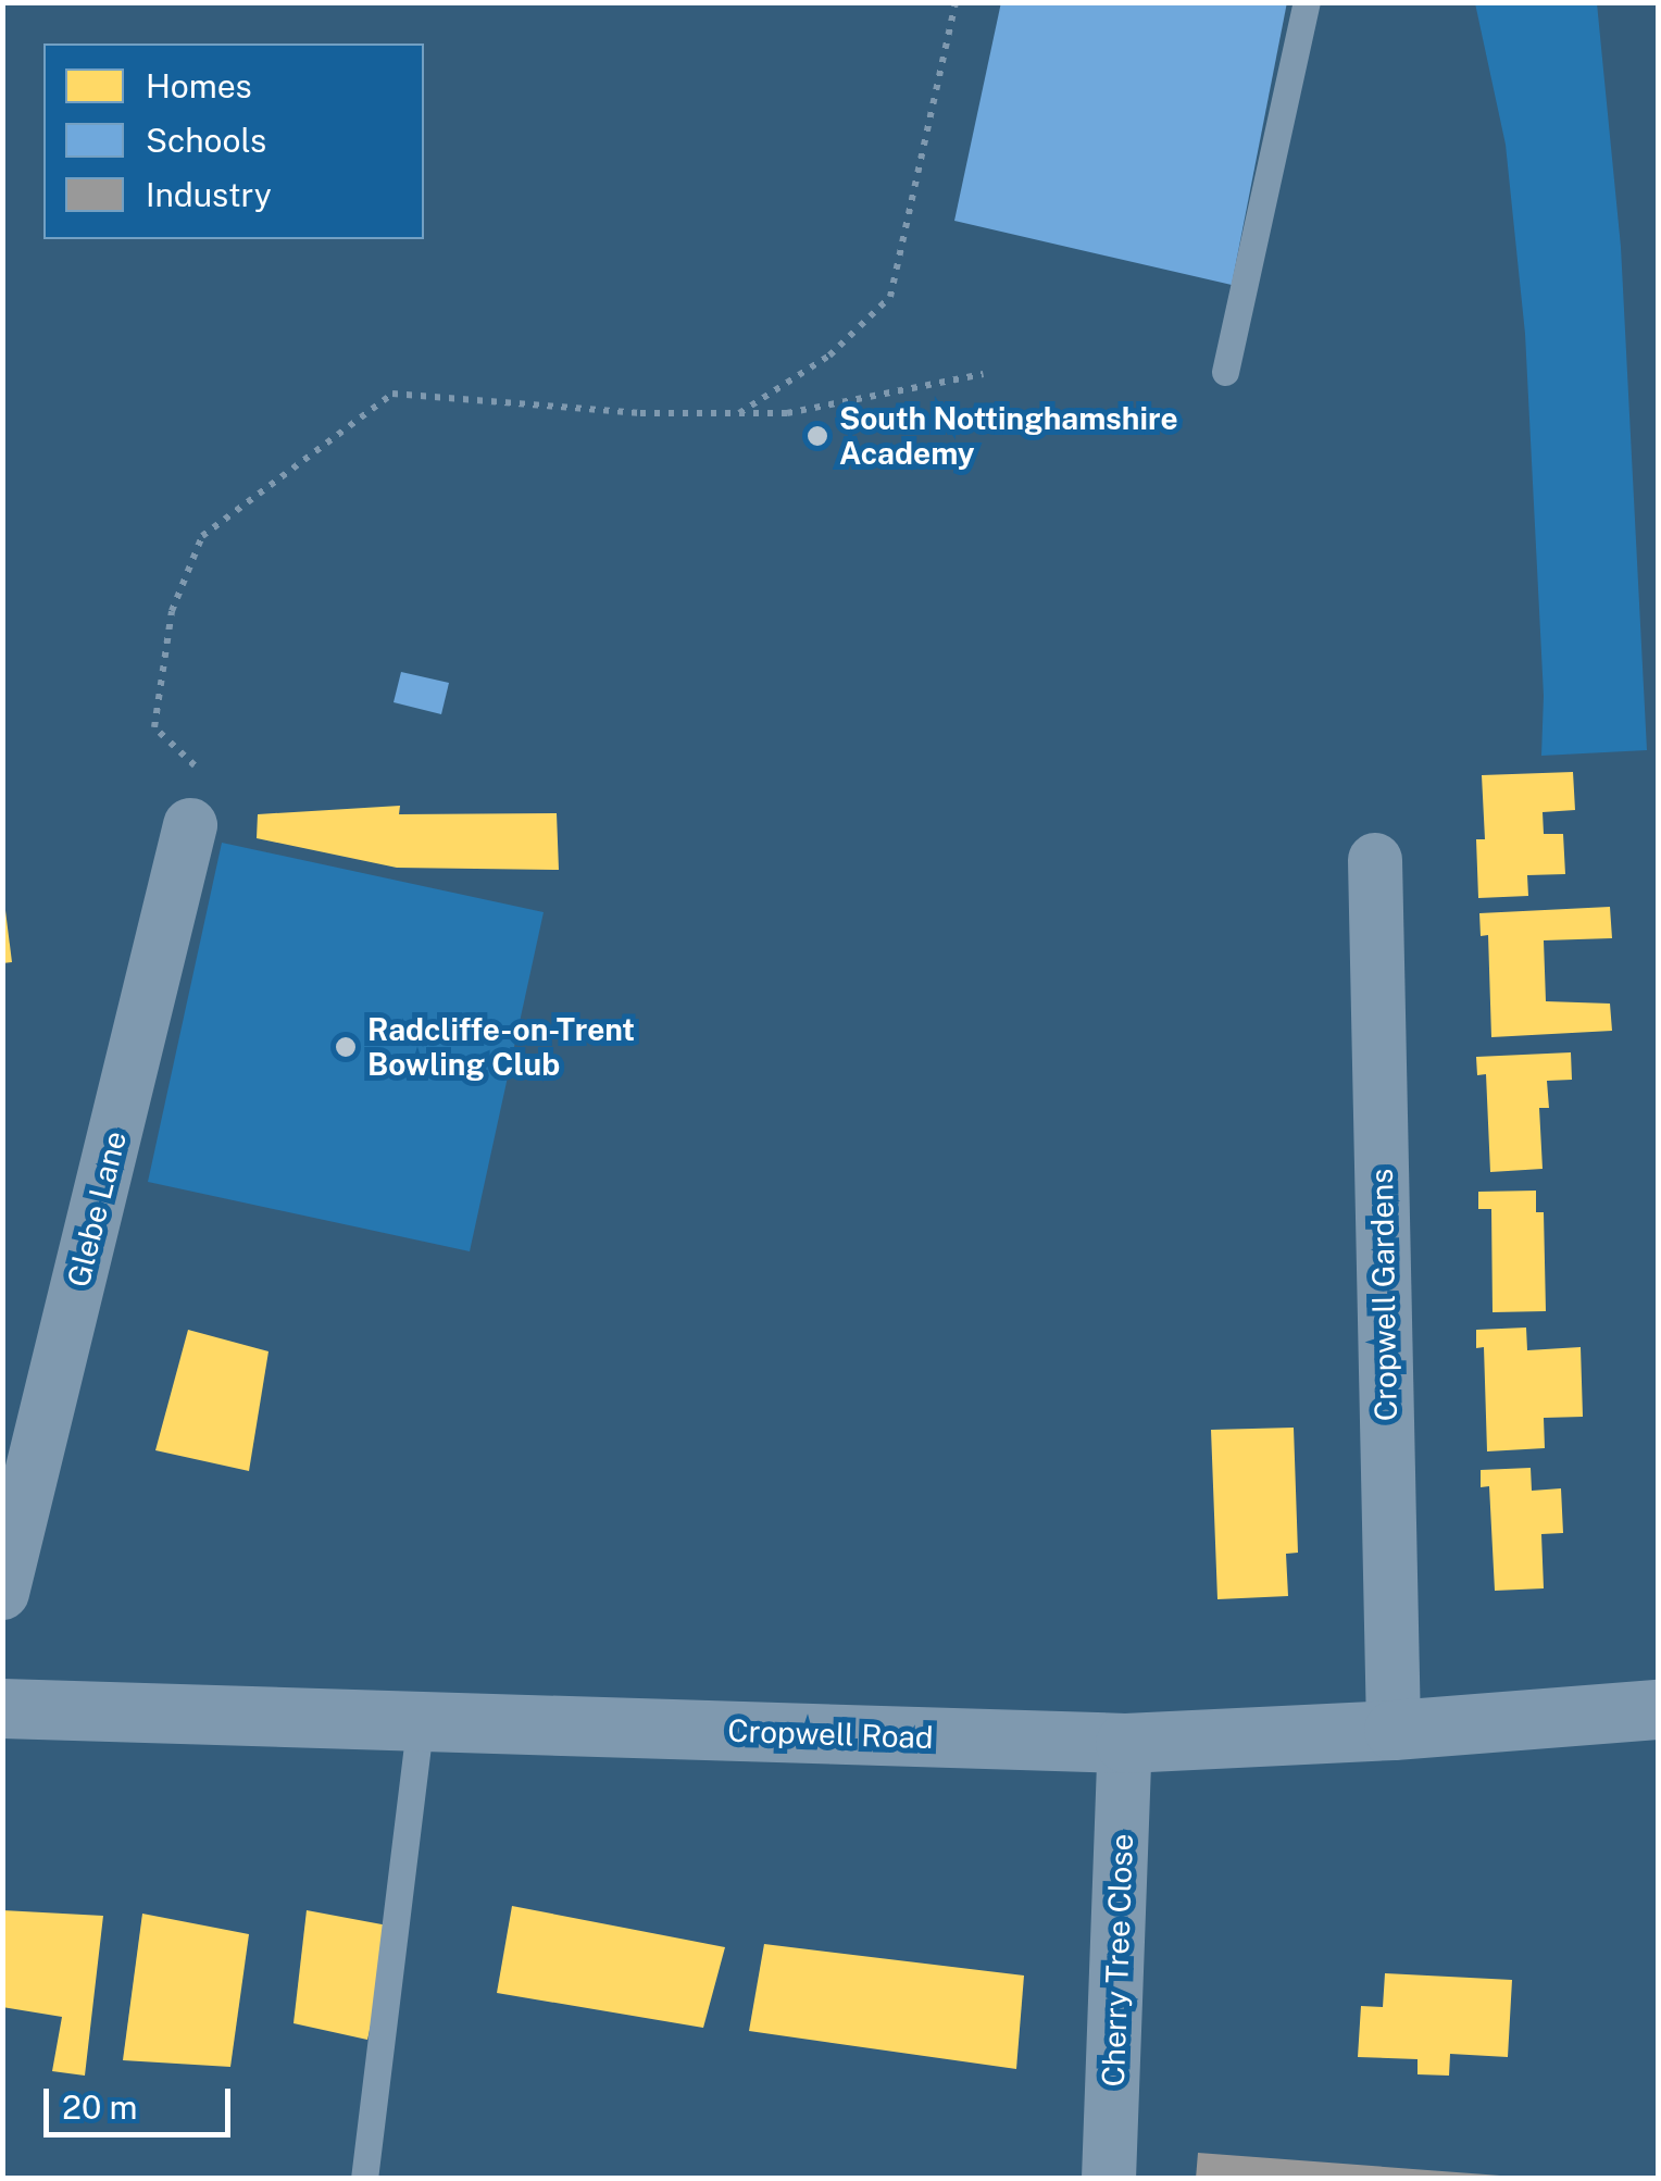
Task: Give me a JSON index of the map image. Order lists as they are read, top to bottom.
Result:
{
  "streets": {
    "street": [
      "Glebe Lane",
      "Cropwell Gardens",
      "Cropwell Road",
      "Cherry Tree Close"
    ]
  },
  "crossings": [
    ["Cropwell Gardens", "Cropwell Road"],
    ["Cropwell Road", "Cherry Tree Close"]
  ],
  "places": ["South Nottinghamshire Academy", "Radcliffe-on-Trent Bowling Club"],
  "legend": ["Homes", "Schools", "Industry"],
  "scale_bar": "20 m"
}
